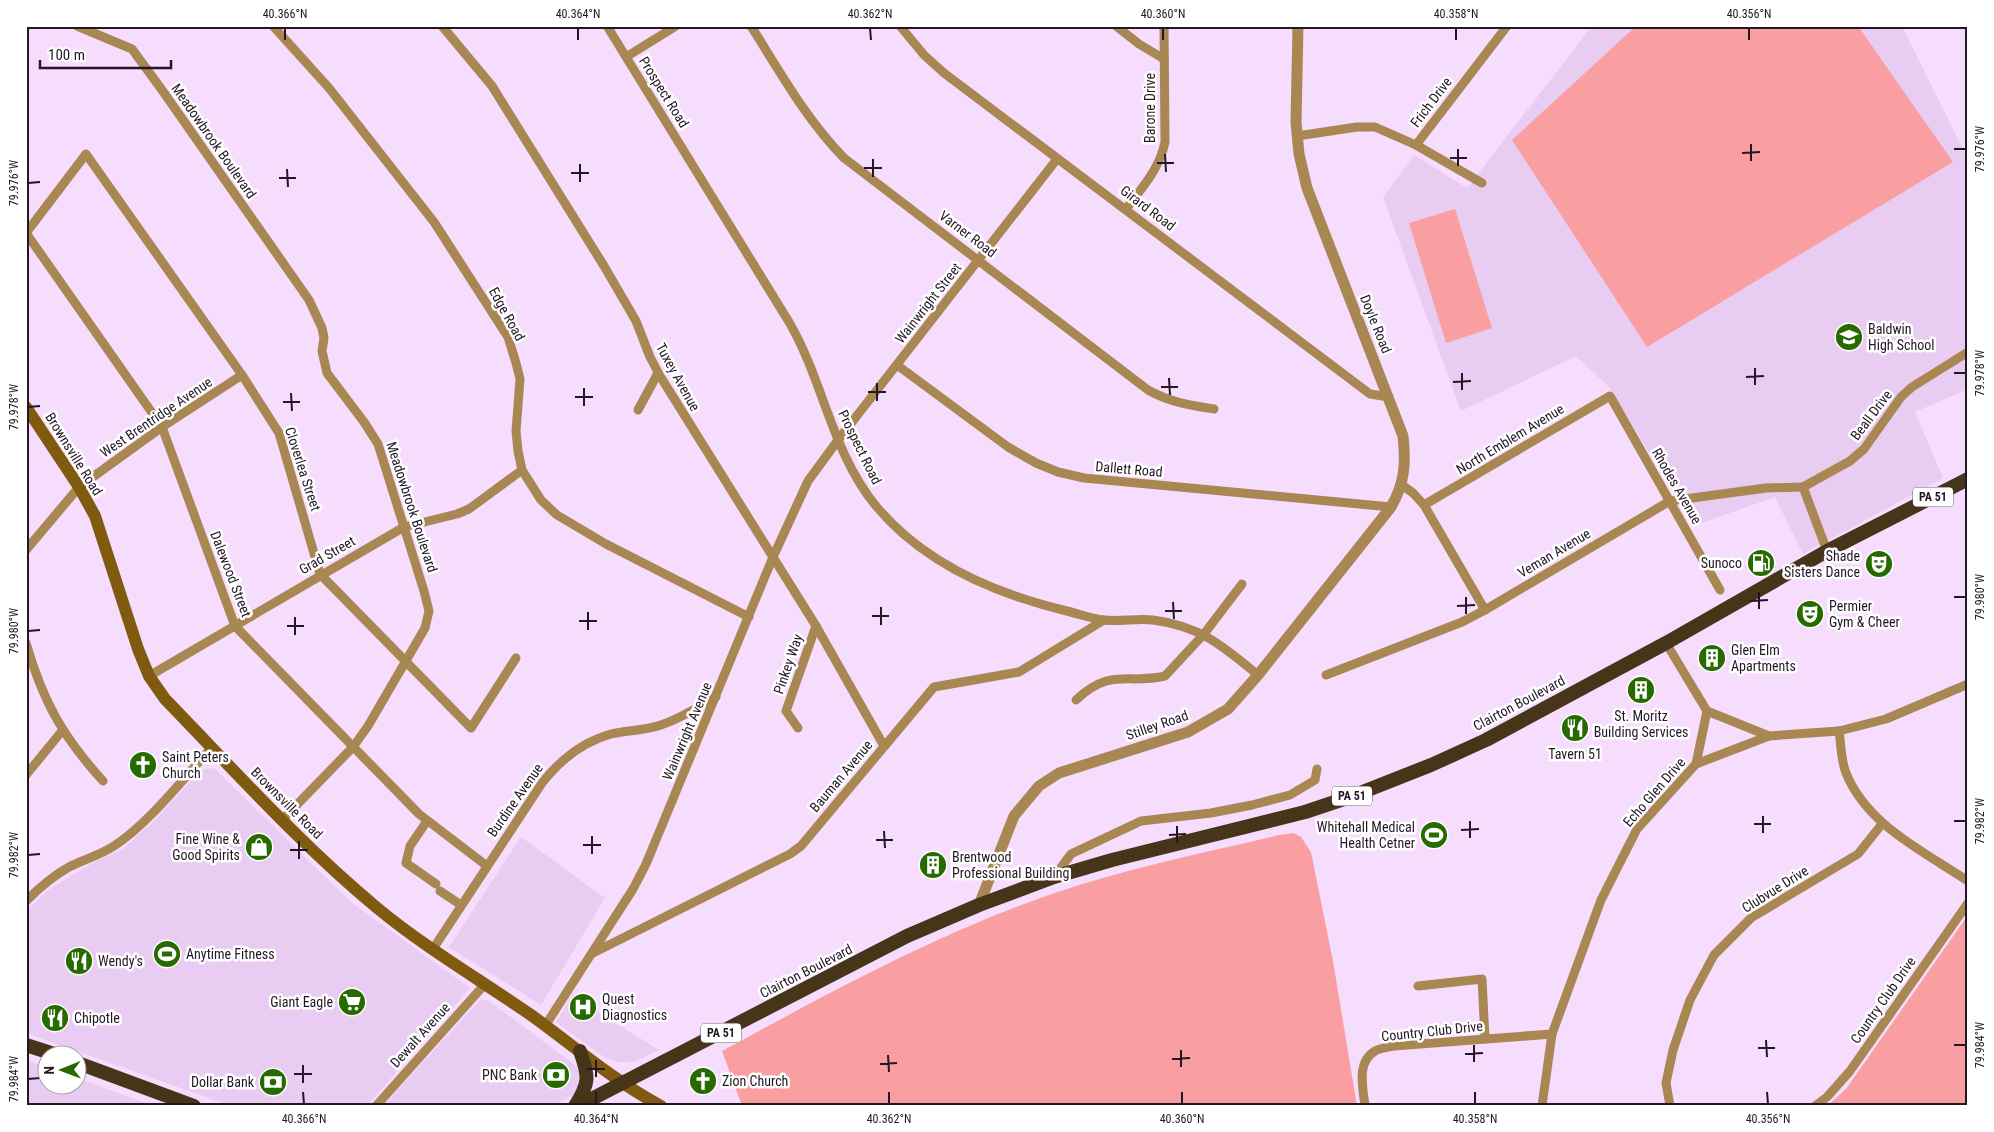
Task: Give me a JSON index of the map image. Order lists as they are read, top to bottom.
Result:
{
  "streets": {
    "highway": ["PA 51", "Clairton Boulevard"],
    "main road": ["Brownsville Road"],
    "street": [
      "Prospect Road",
      "Frich Drive",
      "Barone Drive",
      "Meadowbrook Boulevard",
      "Girard Road",
      "Varner Road",
      "Wainwright Street",
      "Edge Road",
      "Doyle Road",
      "Tuxey Avenue",
      "Beall Drive",
      "West Brentridge Avenue",
      "North Emblem Avenue",
      "Cloverlea Street",
      "Dallett Road",
      "Rhodes Avenue",
      "Veman Avenue",
      "Grad Street",
      "Dalewood Street",
      "Pinkey Way",
      "Stilley Road",
      "Wainwright Avenue",
      "Bauman Avenue",
      "Echo Glen Drive",
      "Burdine Avenue",
      "Clubvue Drive",
      "Country Club Drive",
      "Dewalt Avenue"
    ]
  },
  "crossings": [
    ["Prospect Road", "Wainwright Street"],
    ["Prospect Road", "Stilley Road"],
    ["Prospect Road", "Wainwright Avenue"],
    ["Prospect Road", "Bauman Avenue"],
    ["Frich Drive", "Doyle Road"],
    ["Barone Drive", "Girard Road"],
    ["Meadowbrook Boulevard", "Brownsville Road"],
    ["Meadowbrook Boulevard", "Cloverlea Street"],
    ["Meadowbrook Boulevard", "Grad Street"],
    ["Meadowbrook Boulevard", "Dalewood Street"],
    ["Girard Road", "Wainwright Street"],
    ["Girard Road", "Doyle Road"],
    ["Varner Road", "Wainwright Street"],
    ["Wainwright Street", "Dallett Road"],
    ["Wainwright Street", "Wainwright Avenue"],
    ["Edge Road", "Grad Street"],
    ["Edge Road", "Wainwright Avenue"],
    ["Doyle Road", "Stilley Road"],
    ["Tuxey Avenue", "Pinkey Way"],
    ["Tuxey Avenue", "Wainwright Avenue"],
    ["Tuxey Avenue", "Bauman Avenue"],
    ["Beall Drive", "Veman Avenue"],
    ["West Brentridge Avenue", "Brownsville Road"],
    ["West Brentridge Avenue", "Cloverlea Street"],
    ["West Brentridge Avenue", "Dalewood Street"],
    ["North Emblem Avenue", "Rhodes Avenue"],
    ["Brownsville Road", "Grad Street"],
    ["Brownsville Road", "Clairton Boulevard"],
    ["Brownsville Road", "Wainwright Avenue"],
    ["Brownsville Road", "Burdine Avenue"],
    ["Brownsville Road", "Dewalt Avenue"],
    ["Cloverlea Street", "Grad Street"],
    ["Cloverlea Street", "Dalewood Street"],
    ["Dallett Road", "Stilley Road"],
    ["Rhodes Avenue", "Veman Avenue"],
    ["Grad Street", "Dalewood Street"],
    ["Dalewood Street", "Burdine Avenue"],
    ["Clairton Boulevard", "Stilley Road"],
    ["Wainwright Avenue", "Bauman Avenue"],
    ["Wainwright Avenue", "Burdine Avenue"],
    ["Echo Glen Drive", "Country Club Drive"]
  ],
  "places": {
    "school or university": ["Baldwin High School"],
    "fuel station": ["Sunoco"],
    "theatre": ["Shade Sisters Dance", "Permier Gym & Cheer"],
    "building": ["Glen Elm Apartments", "St. Moritz Building Services", "Brentwood Professional Building"],
    "restaurant": ["Tavern 51", "Wendy's", "Chipotle"],
    "church": ["Saint Peters Church", "Zion Church"],
    "sports": ["Whitehall Medical Health Cetner", "Anytime Fitness"],
    "shop": ["Fine Wine & Good Spirits"],
    "supermarket": ["Giant Eagle"],
    "hospital": ["Quest Diagnostics"],
    "bank": ["PNC Bank", "Dollar Bank"]
  },
  "scale_bar": "100 m",
  "north": "left",
  "coordinates": [
    "40.366°N",
    "40.364°N",
    "40.362°N",
    "40.360°N",
    "40.358°N",
    "40.356°N",
    "79.976°W",
    "79.978°W",
    "79.980°W",
    "79.982°W",
    "79.984°W"
  ]
}
